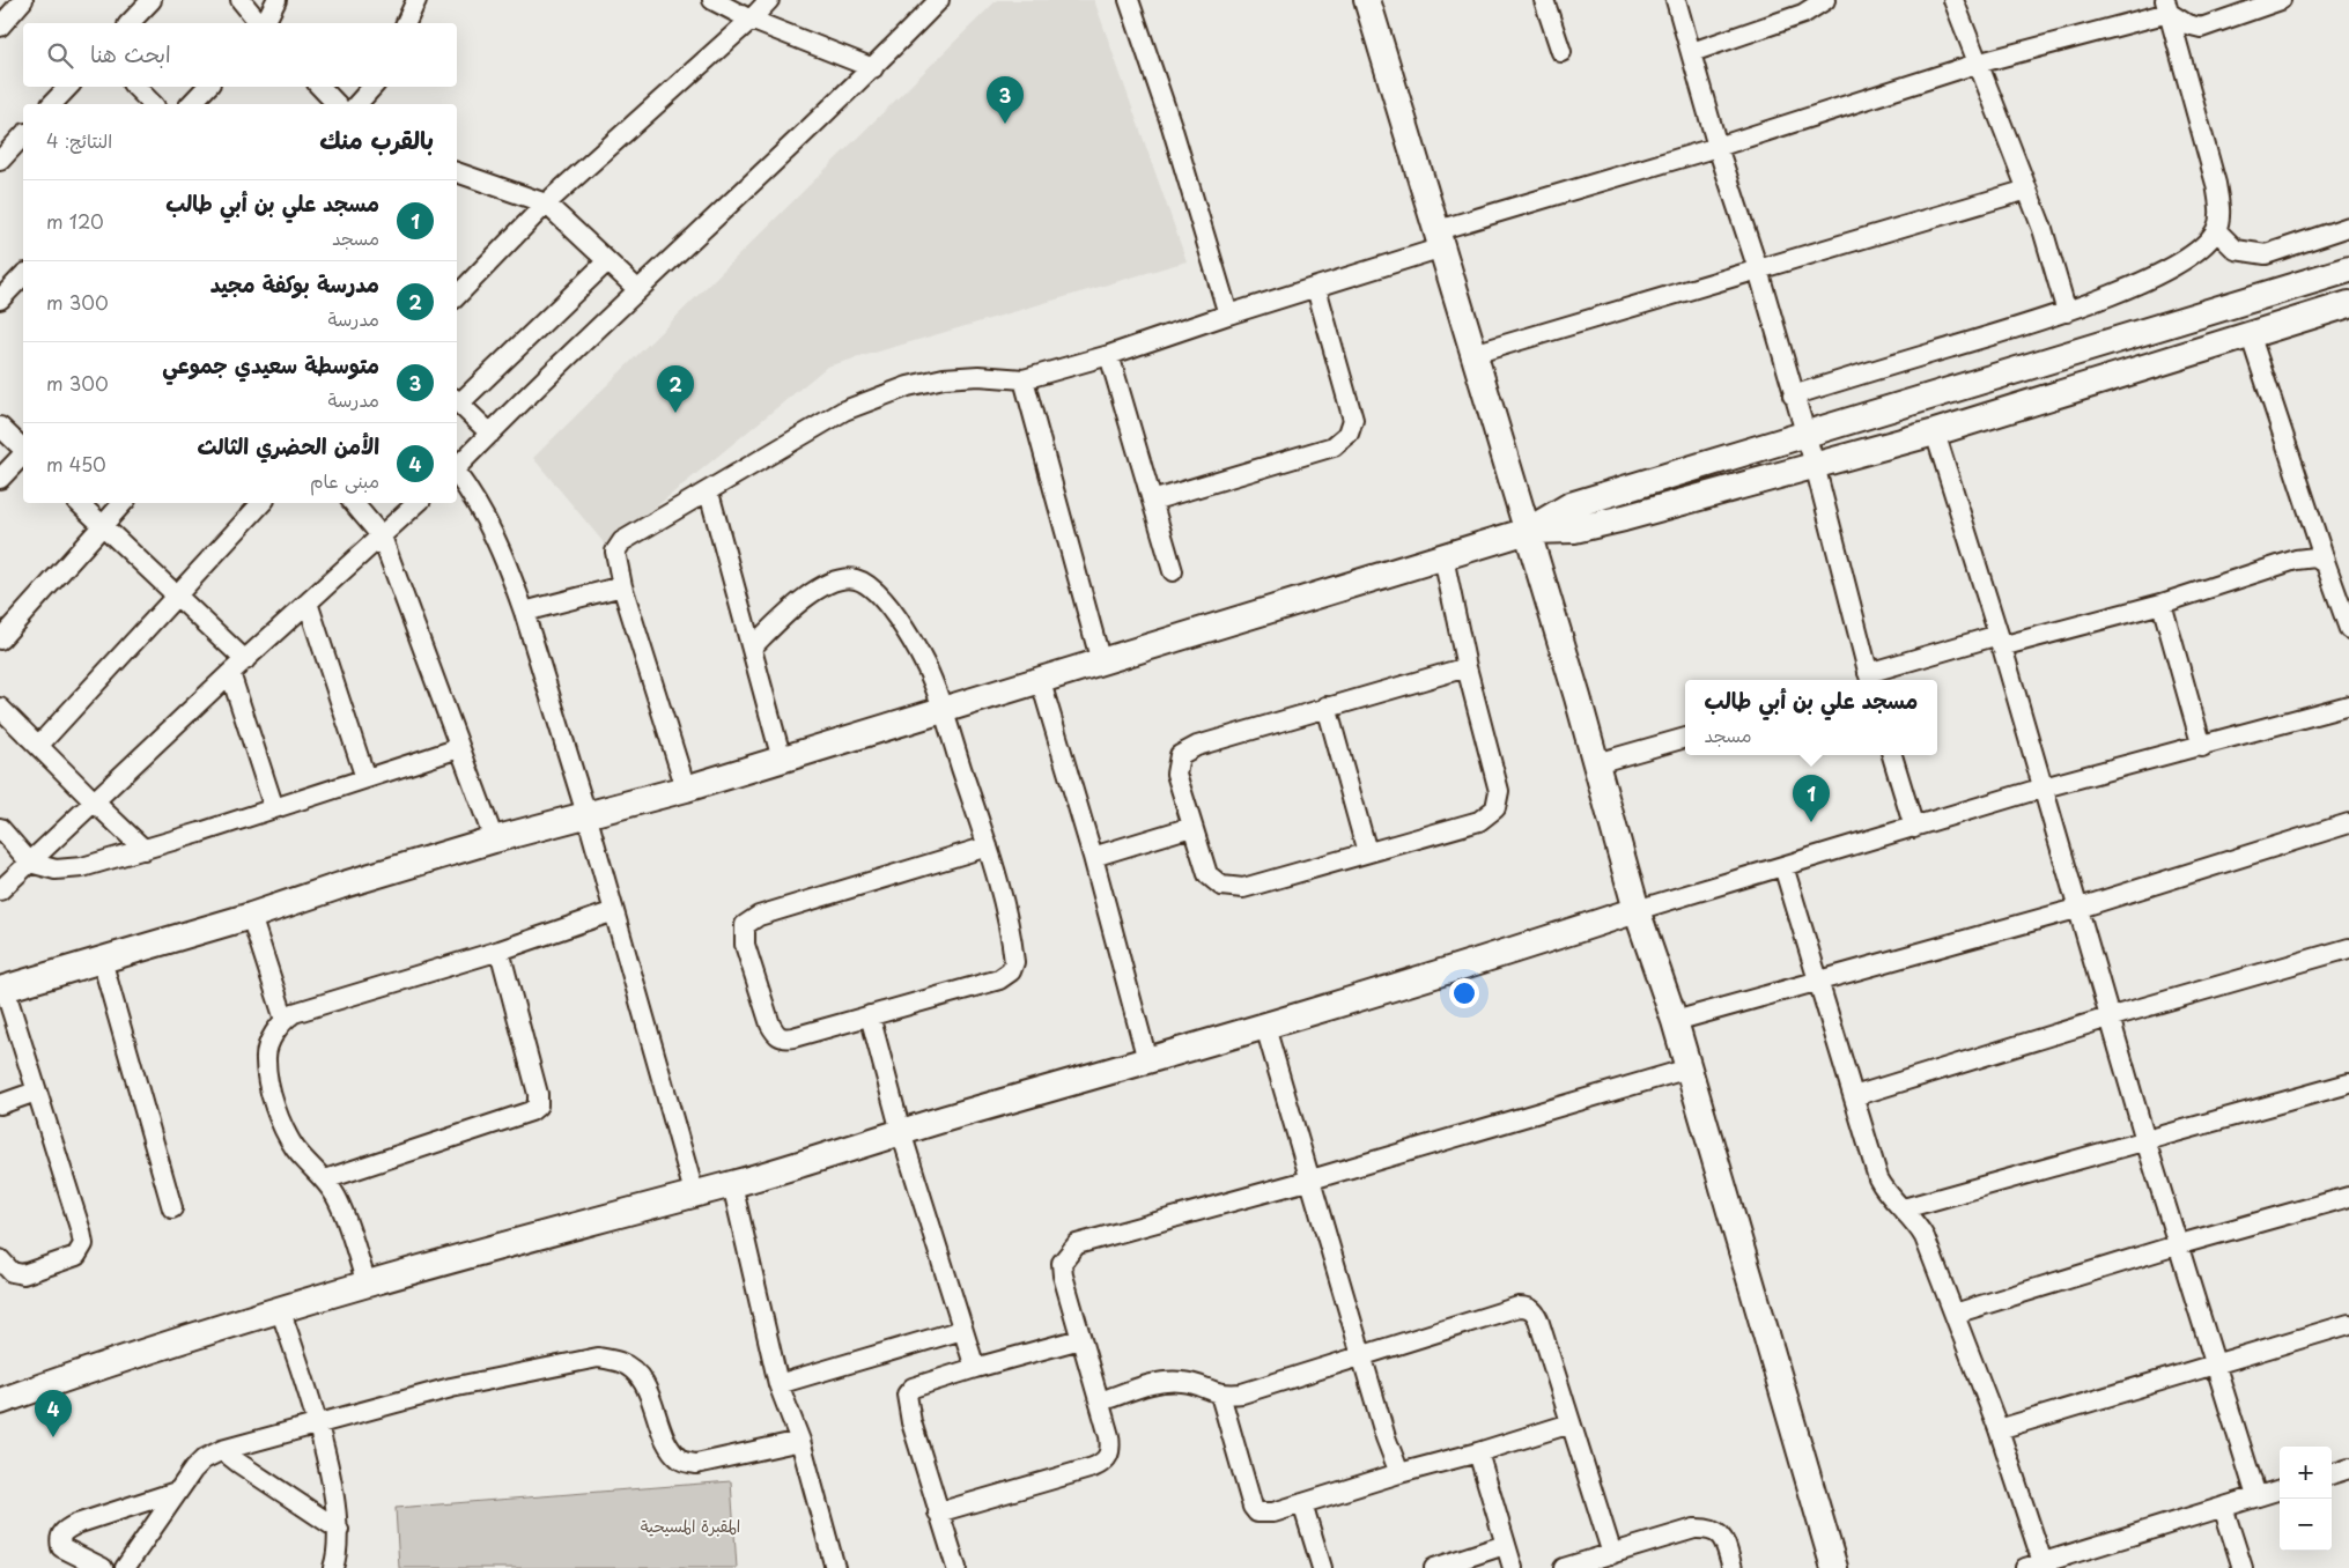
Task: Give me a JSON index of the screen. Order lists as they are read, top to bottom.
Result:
{
  "parks": ["المقبرة المسيحية"],
  "page": {
    "search": "ابحث هنا",
    "pins": [
      "3",
      "2",
      "1",
      "4"
    ],
    "heading": ["بالقرب منك", "النتائج: 4"],
    "list": [
      {
        "mark": "1",
        "name": "مسجد علي بن أبي طالب",
        "note": "مسجد",
        "value": "120 m"
      },
      {
        "mark": "2",
        "name": "مدرسة بوكفة مجيد",
        "note": "مدرسة",
        "value": "300 m"
      },
      {
        "mark": "3",
        "name": "متوسطة سعيدي جموعي",
        "note": "مدرسة",
        "value": "300 m"
      },
      {
        "mark": "4",
        "name": "الأمن الحضري الثالث",
        "note": "مبنى عام",
        "value": "450 m"
      }
    ],
    "popup": ["مسجد علي بن أبي طالب", "مسجد"],
    "map_buttons": ["+", "−"]
  }
}
